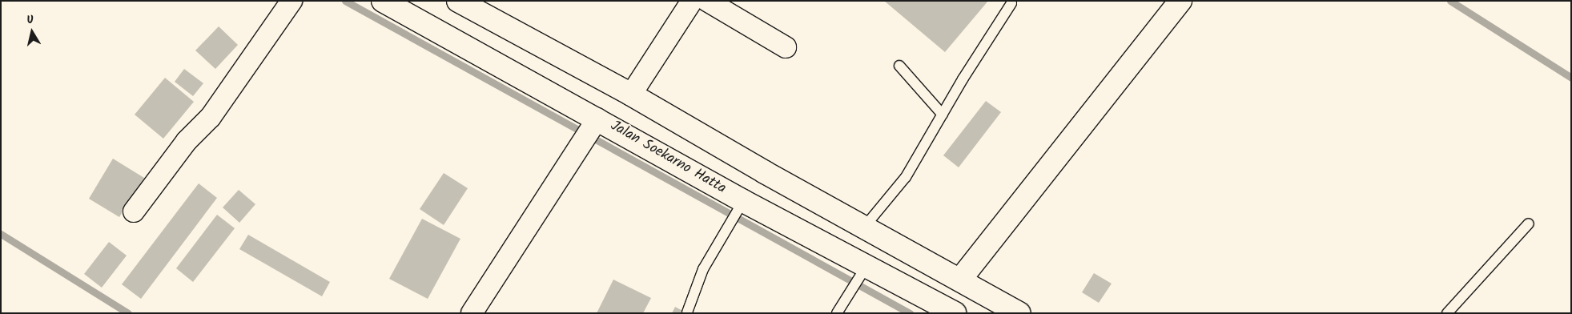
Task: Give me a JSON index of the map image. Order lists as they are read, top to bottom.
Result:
{
  "streets": {
    "main road": ["Jalan Soekarno Hatta"]
  },
  "north": "top"
}
